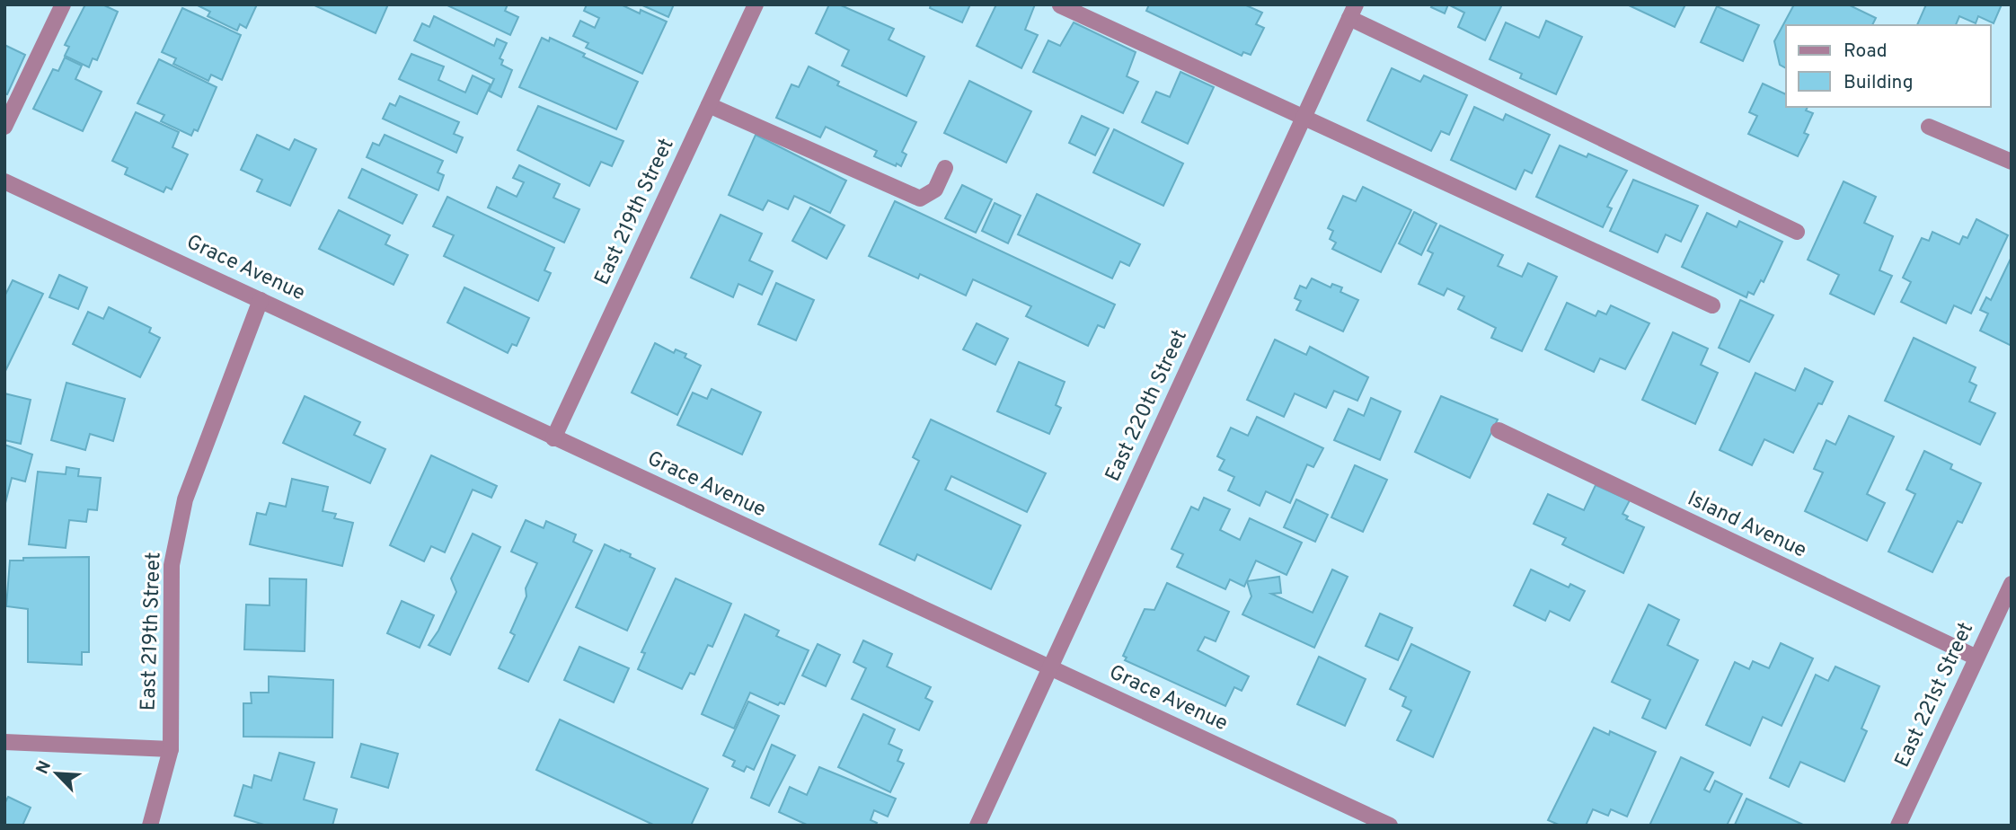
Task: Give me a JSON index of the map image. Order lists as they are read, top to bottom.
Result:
{
  "streets": {
    "street": [
      "East 219th Street",
      "Grace Avenue",
      "East 220th Street",
      "Island Avenue",
      "East 221st Street"
    ]
  },
  "crossings": [
    ["East 219th Street", "Grace Avenue"],
    ["Grace Avenue", "East 220th Street"],
    ["Island Avenue", "East 221st Street"]
  ],
  "legend": ["Road", "Building"],
  "north": "top left"
}
